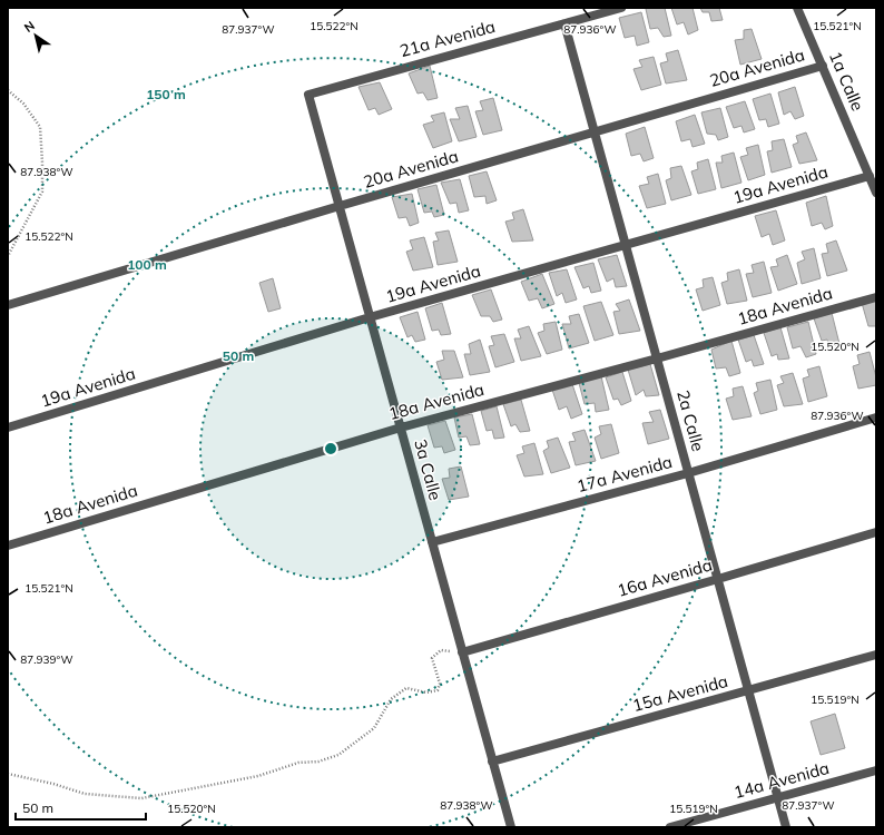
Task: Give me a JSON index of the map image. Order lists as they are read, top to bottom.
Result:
{
  "streets": {
    "street": [
      "21a Avenida",
      "20a Avenida",
      "1a Calle",
      "19a Avenida",
      "18a Avenida",
      "2a Calle",
      "3a Calle",
      "17a Avenida",
      "16a Avenida",
      "15a Avenida",
      "14a Avenida"
    ]
  },
  "crossings": [
    ["21a Avenida", "2a Calle"],
    ["21a Avenida", "3a Calle"],
    ["20a Avenida", "1a Calle"],
    ["20a Avenida", "2a Calle"],
    ["20a Avenida", "3a Calle"],
    ["1a Calle", "19a Avenida"],
    ["19a Avenida", "2a Calle"],
    ["19a Avenida", "3a Calle"],
    ["18a Avenida", "2a Calle"],
    ["18a Avenida", "3a Calle"],
    ["2a Calle", "17a Avenida"],
    ["2a Calle", "16a Avenida"],
    ["2a Calle", "15a Avenida"],
    ["2a Calle", "14a Avenida"],
    ["3a Calle", "17a Avenida"],
    ["3a Calle", "16a Avenida"],
    ["3a Calle", "15a Avenida"]
  ],
  "scale_bar": "50 m",
  "north": "top left",
  "coordinates": [
    "15.522°N",
    "15.521°N",
    "87.937°W",
    "87.936°W",
    "87.938°W",
    "15.520°N",
    "87.939°W",
    "15.519°N"
  ],
  "rings": ["150 m", "100 m", "50 m"]
}
